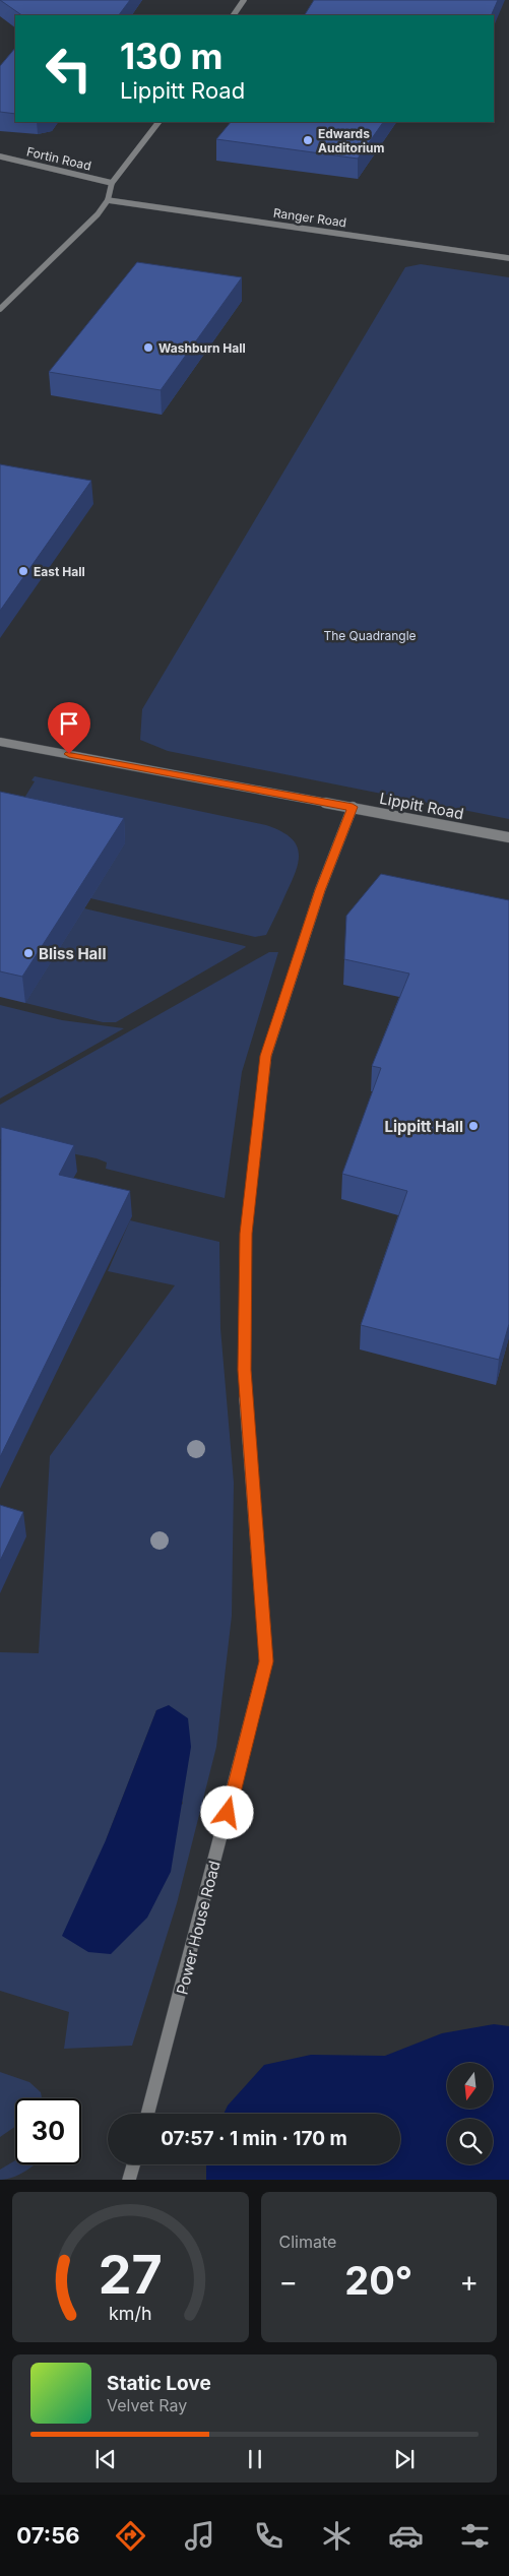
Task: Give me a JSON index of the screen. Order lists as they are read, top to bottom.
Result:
{
  "streets": {
    "street": [
      "Fortin Road",
      "Ranger Road",
      "Lippitt Road",
      "Power House Road"
    ]
  },
  "crossings": [
    ["Lippitt Road", "Power House Road"]
  ],
  "parks": ["The Quadrangle"],
  "places": [
    "Edwards Auditorium",
    "Washburn Hall",
    "East Hall",
    "Bliss Hall",
    "Lippitt Hall"
  ],
  "north": "bottom",
  "page": {
    "turn": ["130 m", "Lippitt Road"],
    "limit": "30",
    "trip": "07:57 · 1 min · 170 m",
    "tile": "Climate",
    "heat": ["−", "20°", "+"],
    "song": ["Static Love", "Velvet Ray"],
    "tabs": "07:56",
    "gauge": ["27", "km/h"]
  }
}
